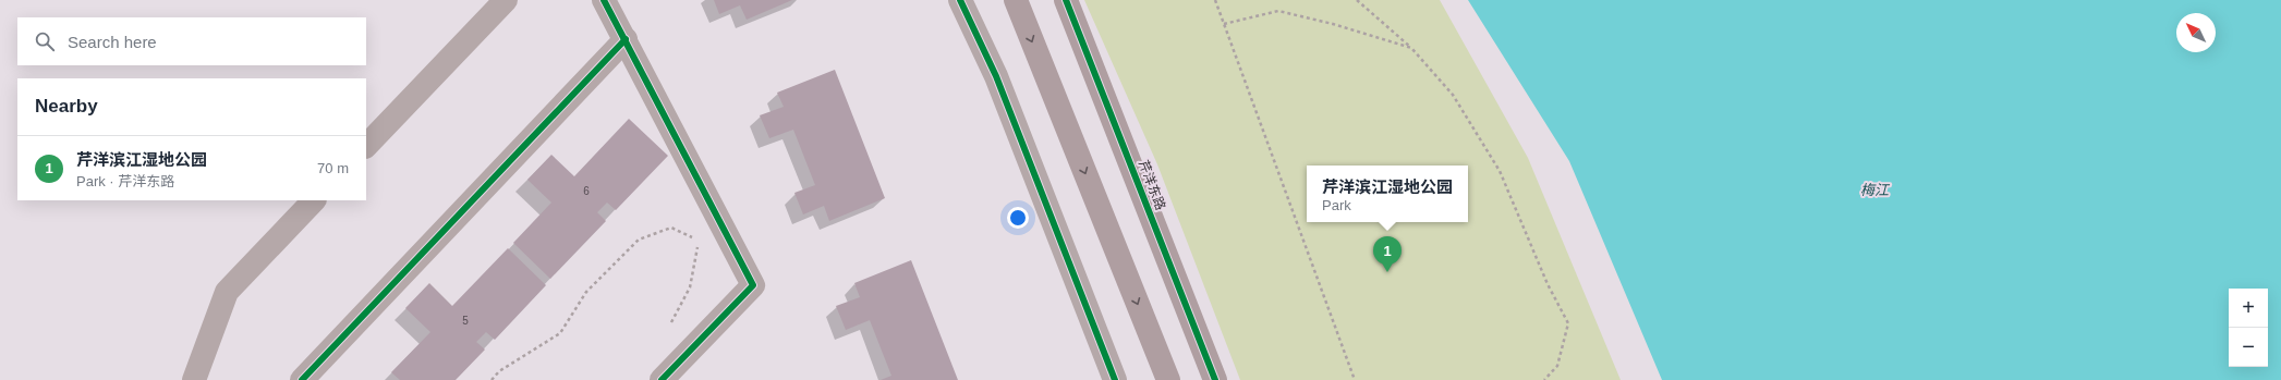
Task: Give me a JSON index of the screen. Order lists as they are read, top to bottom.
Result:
{
  "streets": {
    "main road": ["芹洋东路"]
  },
  "water": ["梅江"],
  "house_numbers": ["6", "5"],
  "north": "top left",
  "page": {
    "search": "Search here",
    "heading": "Nearby",
    "list": [
      {
        "mark": "1",
        "name": "芹洋滨江湿地公园",
        "note": "Park · 芹洋东路",
        "value": "70 m"
      }
    ],
    "popup": ["芹洋滨江湿地公园", "Park"],
    "pins": "1",
    "map_buttons": ["+", "−"]
  }
}
